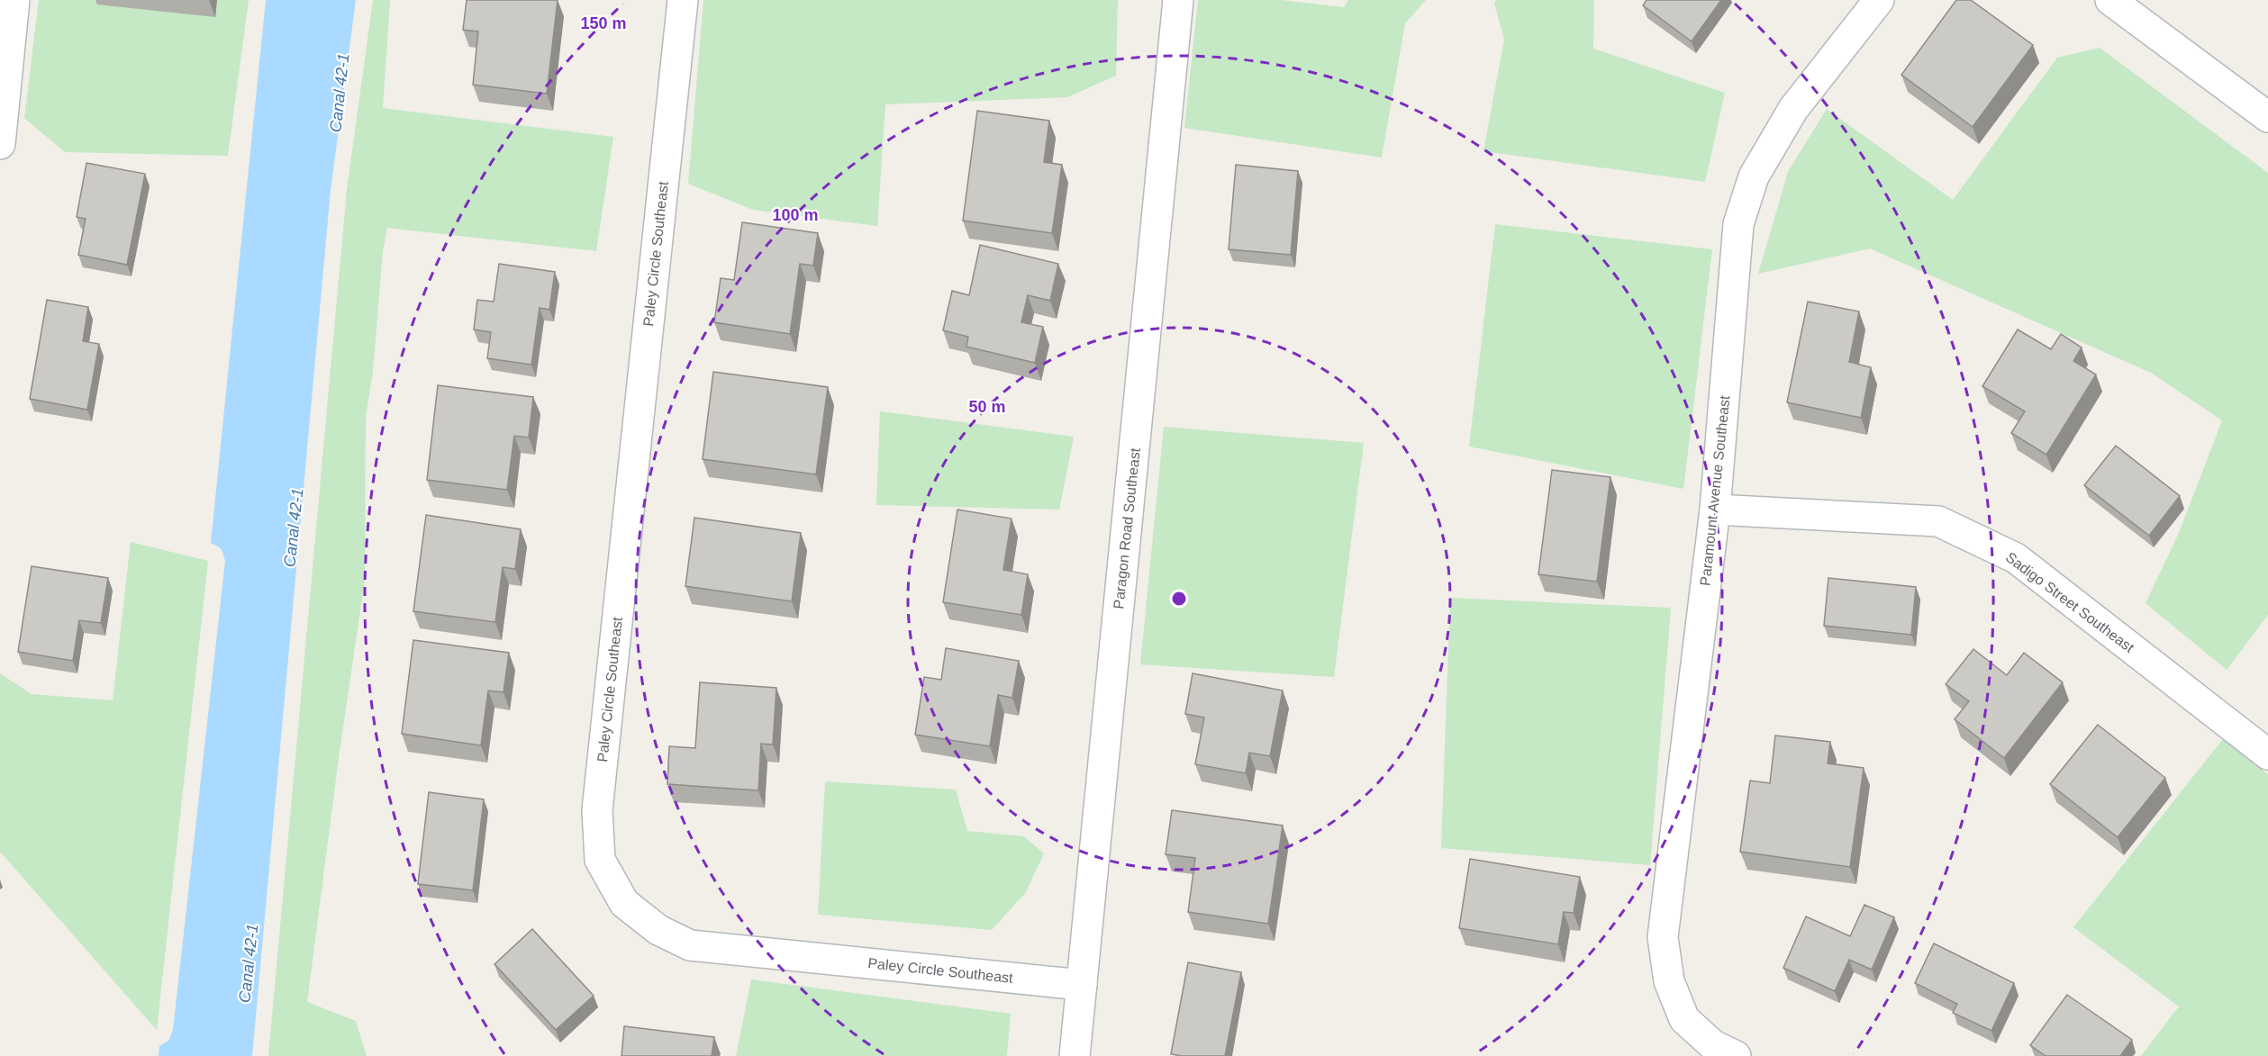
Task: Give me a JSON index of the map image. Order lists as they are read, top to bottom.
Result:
{
  "streets": {
    "street": [
      "Paley Circle Southeast",
      "Paramount Avenue Southeast",
      "Paragon Road Southeast",
      "Sadigo Street Southeast"
    ]
  },
  "crossings": [
    ["Paley Circle Southeast", "Paragon Road Southeast"],
    ["Paramount Avenue Southeast", "Sadigo Street Southeast"]
  ],
  "water": ["Canal 42-1"],
  "rings": ["150 m", "100 m", "50 m"]
}
